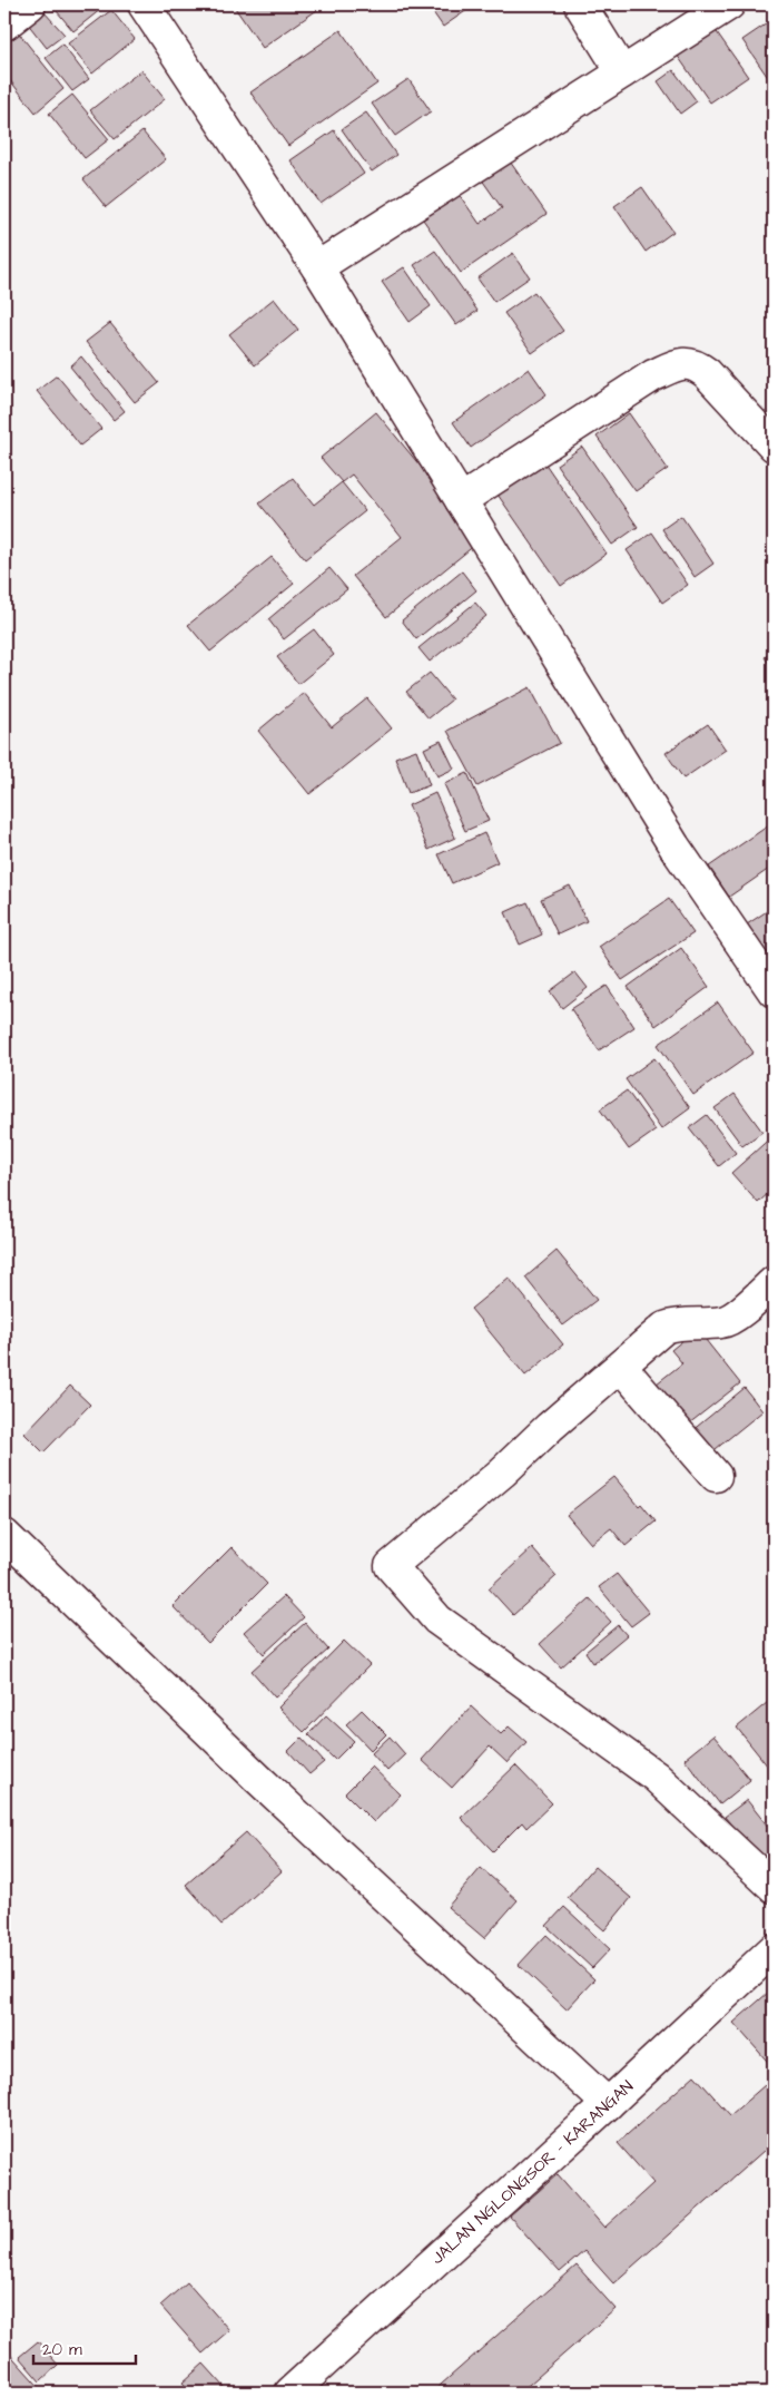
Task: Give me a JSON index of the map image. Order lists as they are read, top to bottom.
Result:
{
  "streets": {
    "main road": ["JALAN NGLONGSOR - KARANGAN"]
  },
  "scale_bar": "20 m"
}
